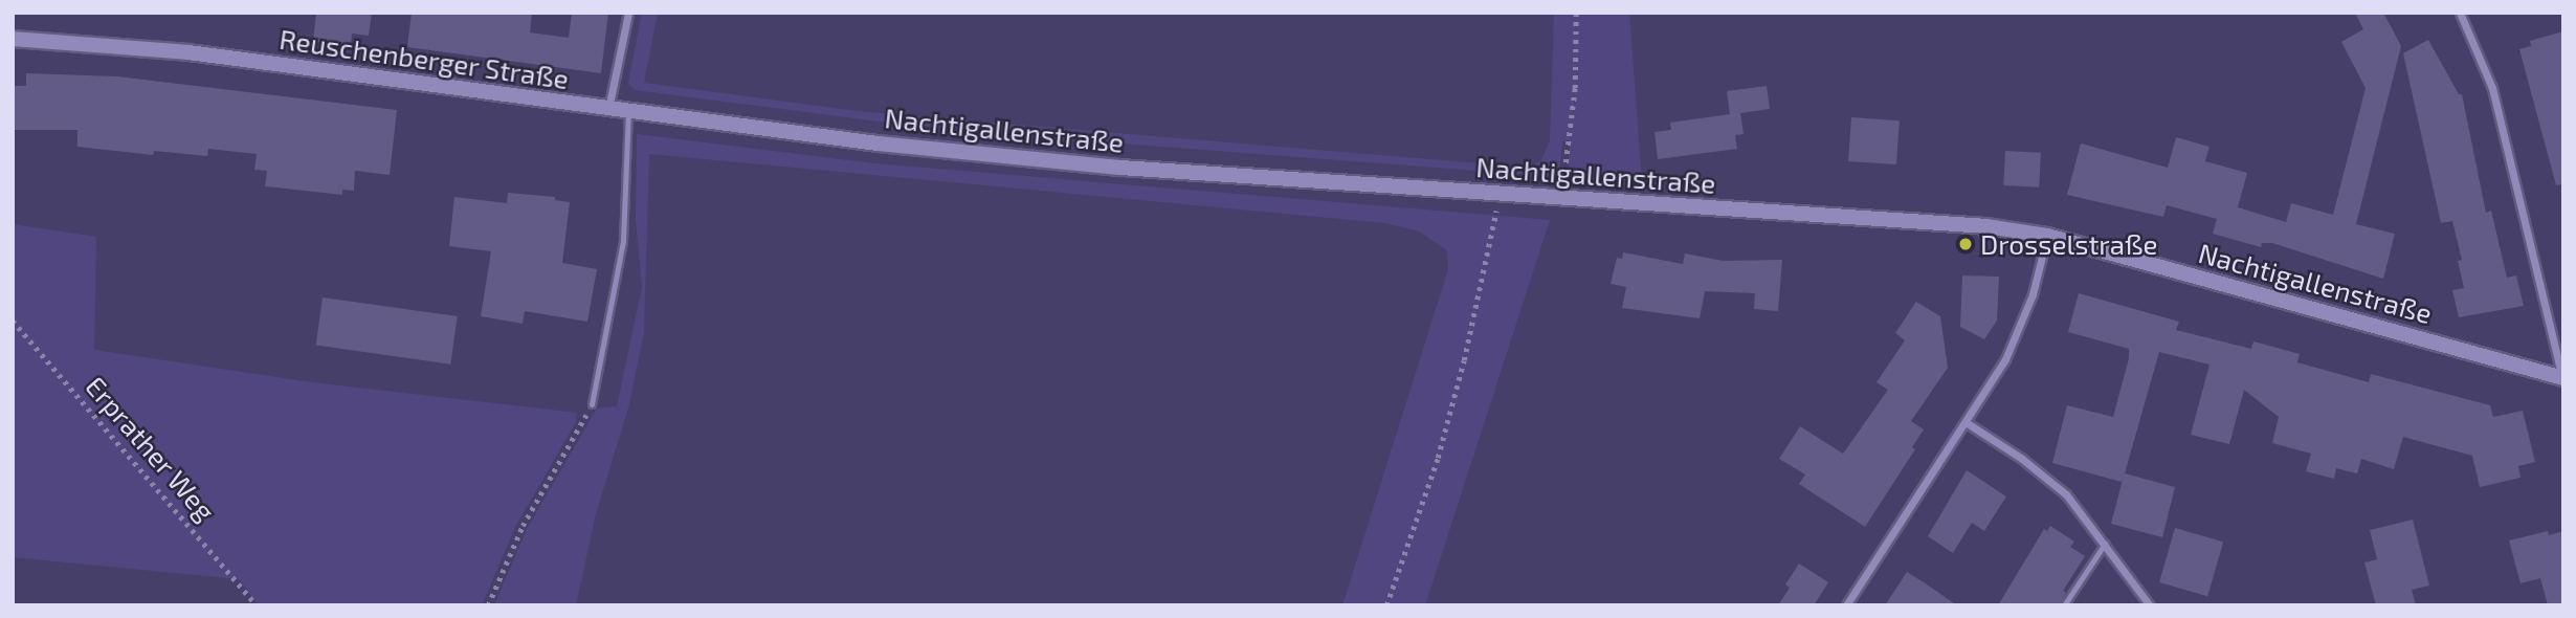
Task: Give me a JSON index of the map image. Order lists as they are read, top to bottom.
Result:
{
  "streets": {
    "main road": ["Reuschenberger Straße", "Nachtigallenstraße"],
    "path": ["Erprather Weg"]
  },
  "crossings": [
    ["Reuschenberger Straße", "Nachtigallenstraße"]
  ],
  "places": ["Drosselstraße"]
}
